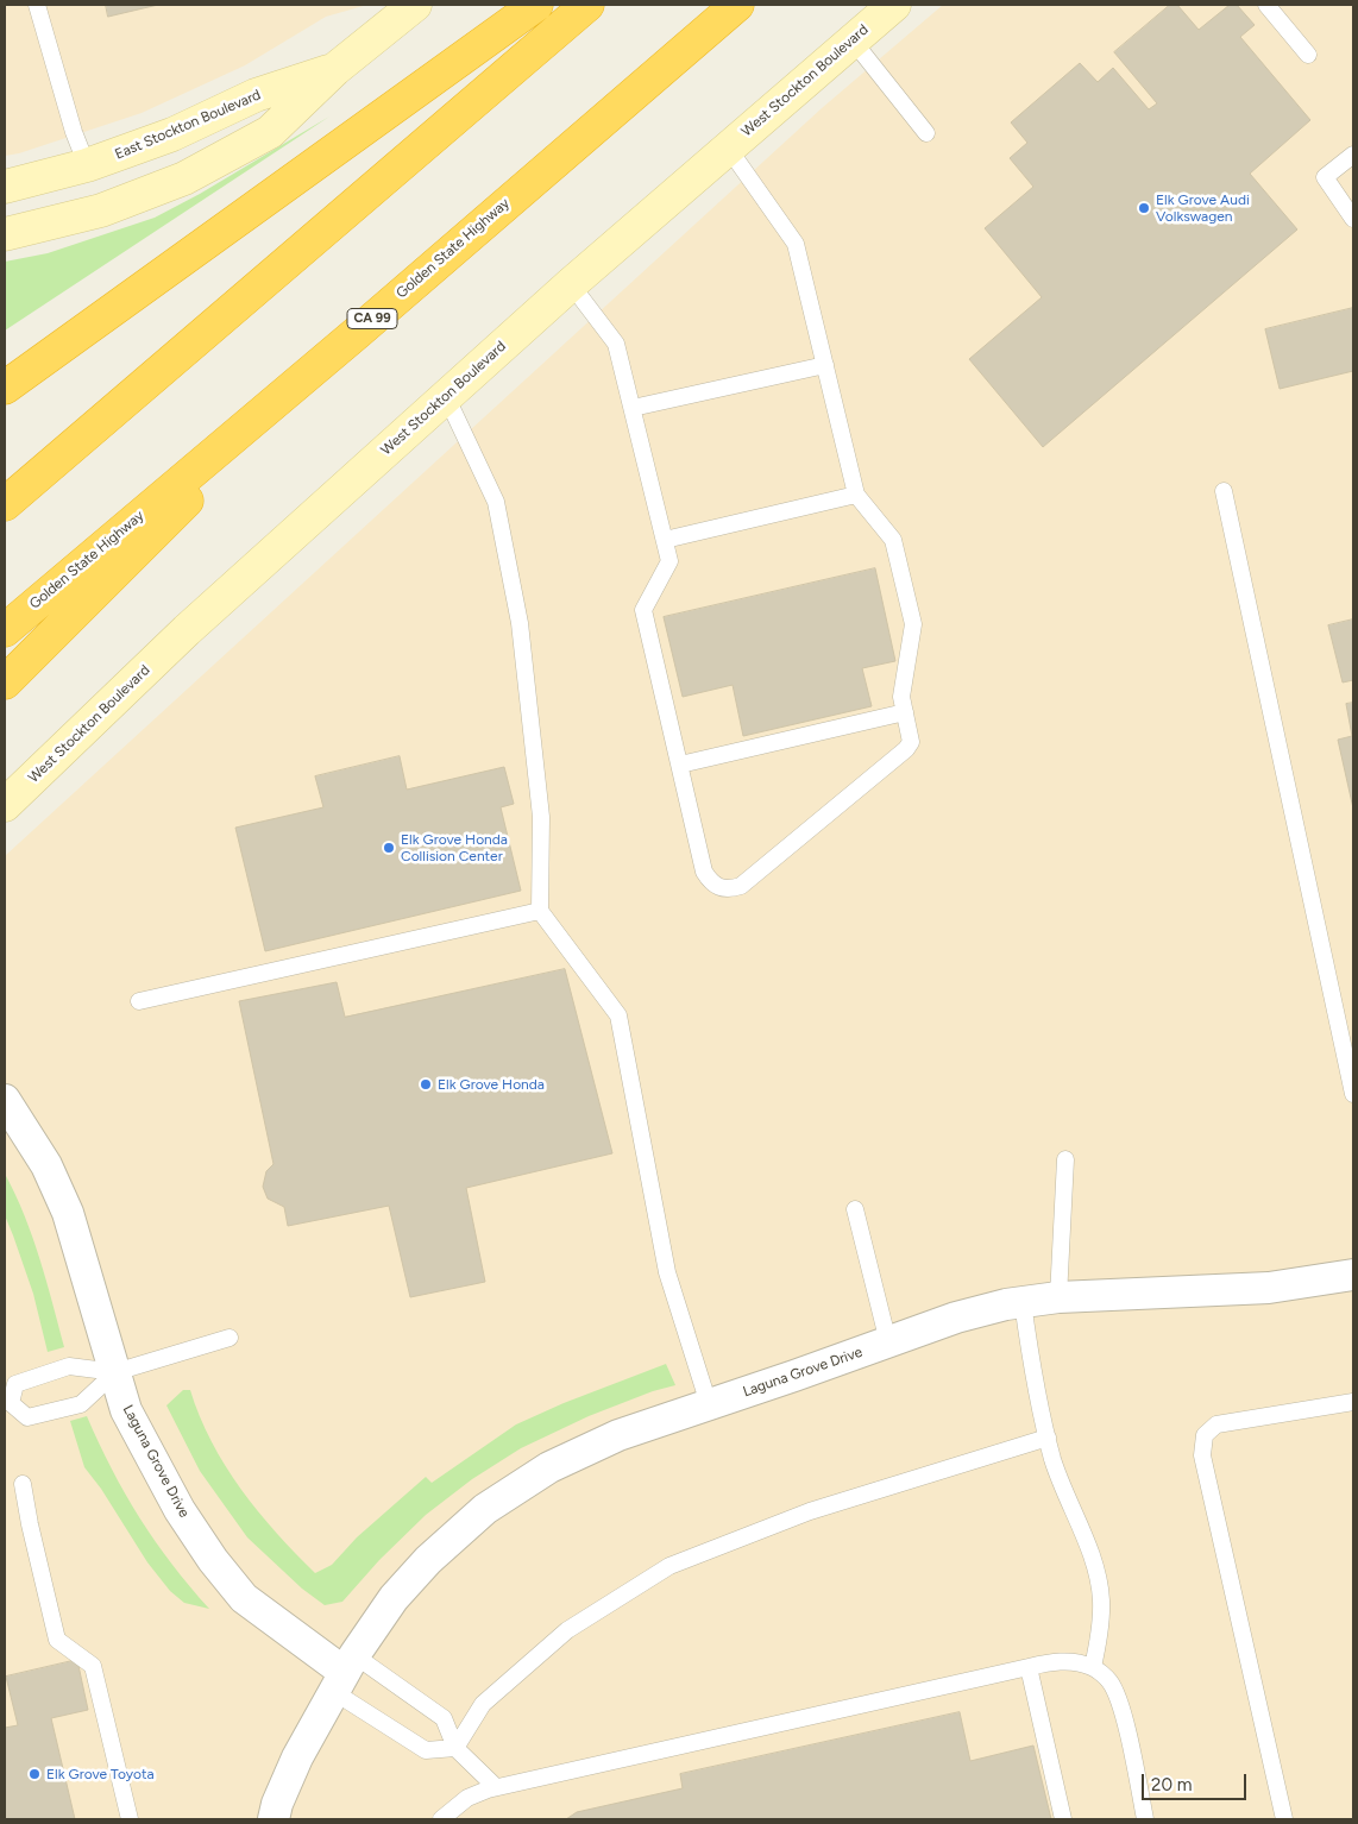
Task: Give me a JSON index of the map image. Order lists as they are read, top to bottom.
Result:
{
  "streets": {
    "highway": ["Golden State Highway", "CA 99"],
    "street": ["West Stockton Boulevard", "East Stockton Boulevard", "Laguna Grove Drive"]
  },
  "places": [
    "Elk Grove Audi Volkswagen",
    "Elk Grove Honda Collision Center",
    "Elk Grove Honda",
    "Elk Grove Toyota"
  ],
  "scale_bar": "20 m"
}
